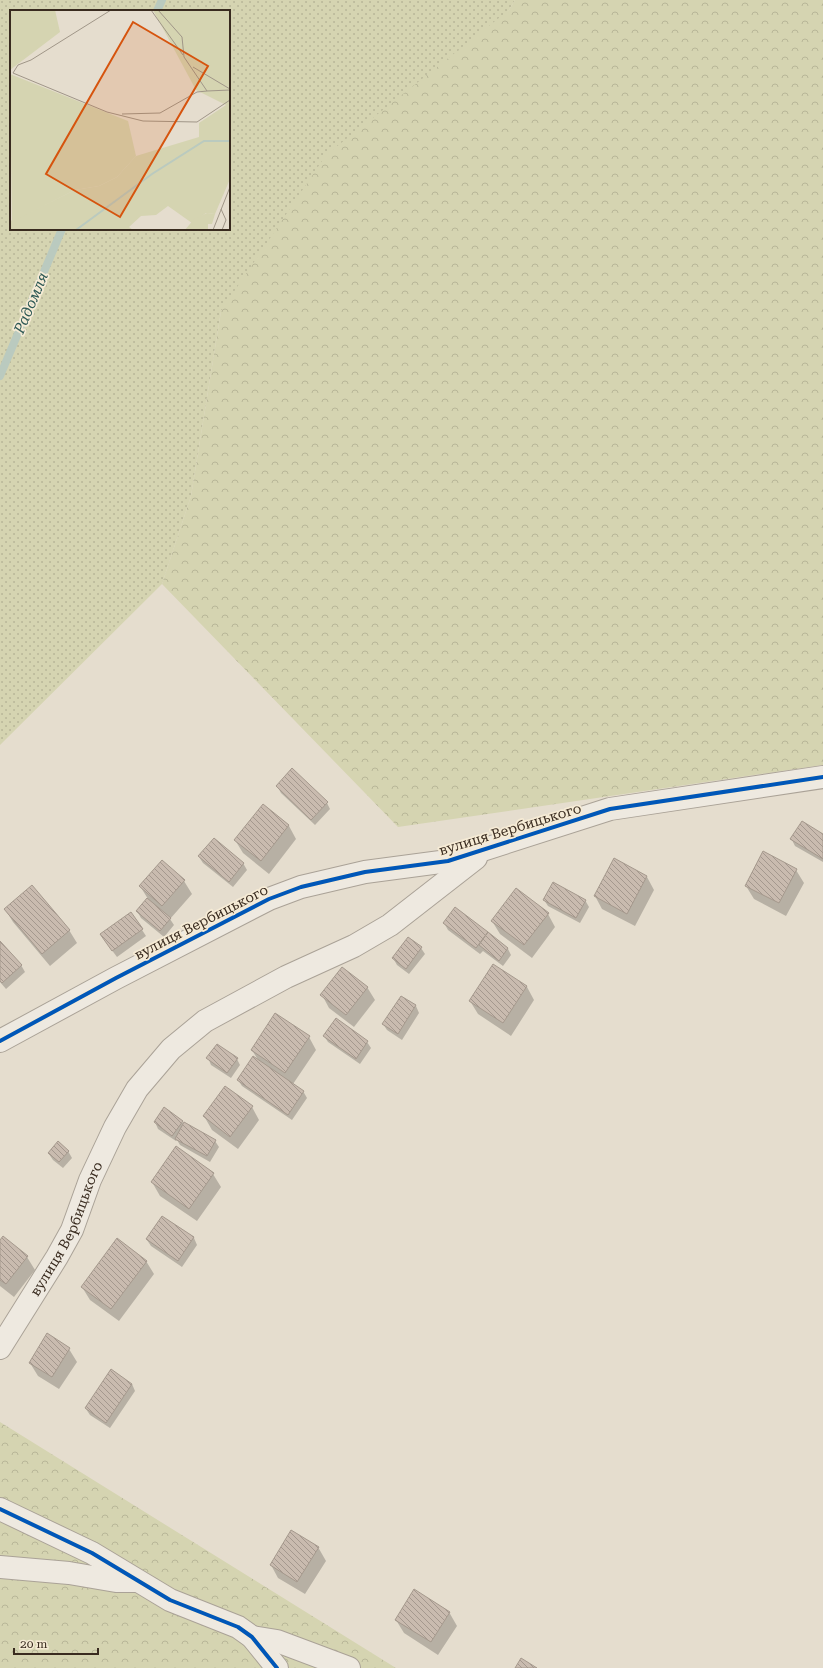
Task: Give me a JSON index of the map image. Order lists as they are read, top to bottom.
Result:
{
  "streets": {
    "street": ["вулиця Вербицького"]
  },
  "water": ["Радомля"],
  "scale_bar": "20 m"
}
